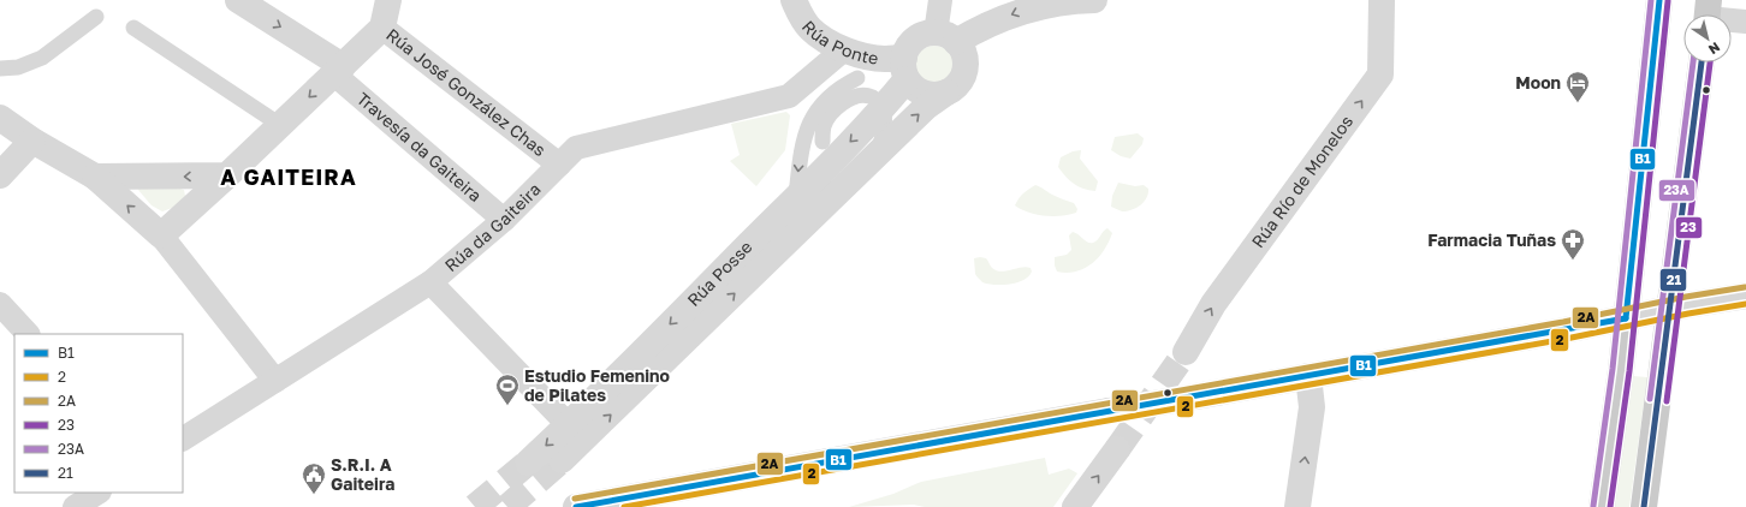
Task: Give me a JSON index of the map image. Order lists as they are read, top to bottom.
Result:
{
  "streets": {
    "street": [
      "Rúa Ponte",
      "Rúa José González Chas",
      "Travesía da Gaiteira",
      "Rúa Río de Monelos",
      "Rúa da Gaiteira",
      "Rúa Posse"
    ]
  },
  "crossings": [
    ["Rúa Ponte", "Rúa da Gaiteira"],
    ["Rúa Ponte", "Rúa Posse"],
    ["Rúa José González Chas", "Travesía da Gaiteira"],
    ["Rúa José González Chas", "Rúa da Gaiteira"],
    ["Travesía da Gaiteira", "Rúa da Gaiteira"]
  ],
  "one_way": ["Rúa Río de Monelos"],
  "districts": ["A GAITEIRA"],
  "places": {
    "hotel": ["Moon"],
    "pharmacy": ["Farmacia Tuñas"],
    "sports": ["Estudio Femenino de Pilates"],
    "public building": ["S.R.I. A Gaiteira"]
  },
  "lines": [
    "transit line B1",
    "transit line 23A",
    "transit line 23",
    "transit line 21",
    "transit line 2A",
    "transit line 2"
  ],
  "legend": [
    "B1",
    "2",
    "2A",
    "23",
    "23A",
    "21"
  ],
  "north": "bottom right"
}
